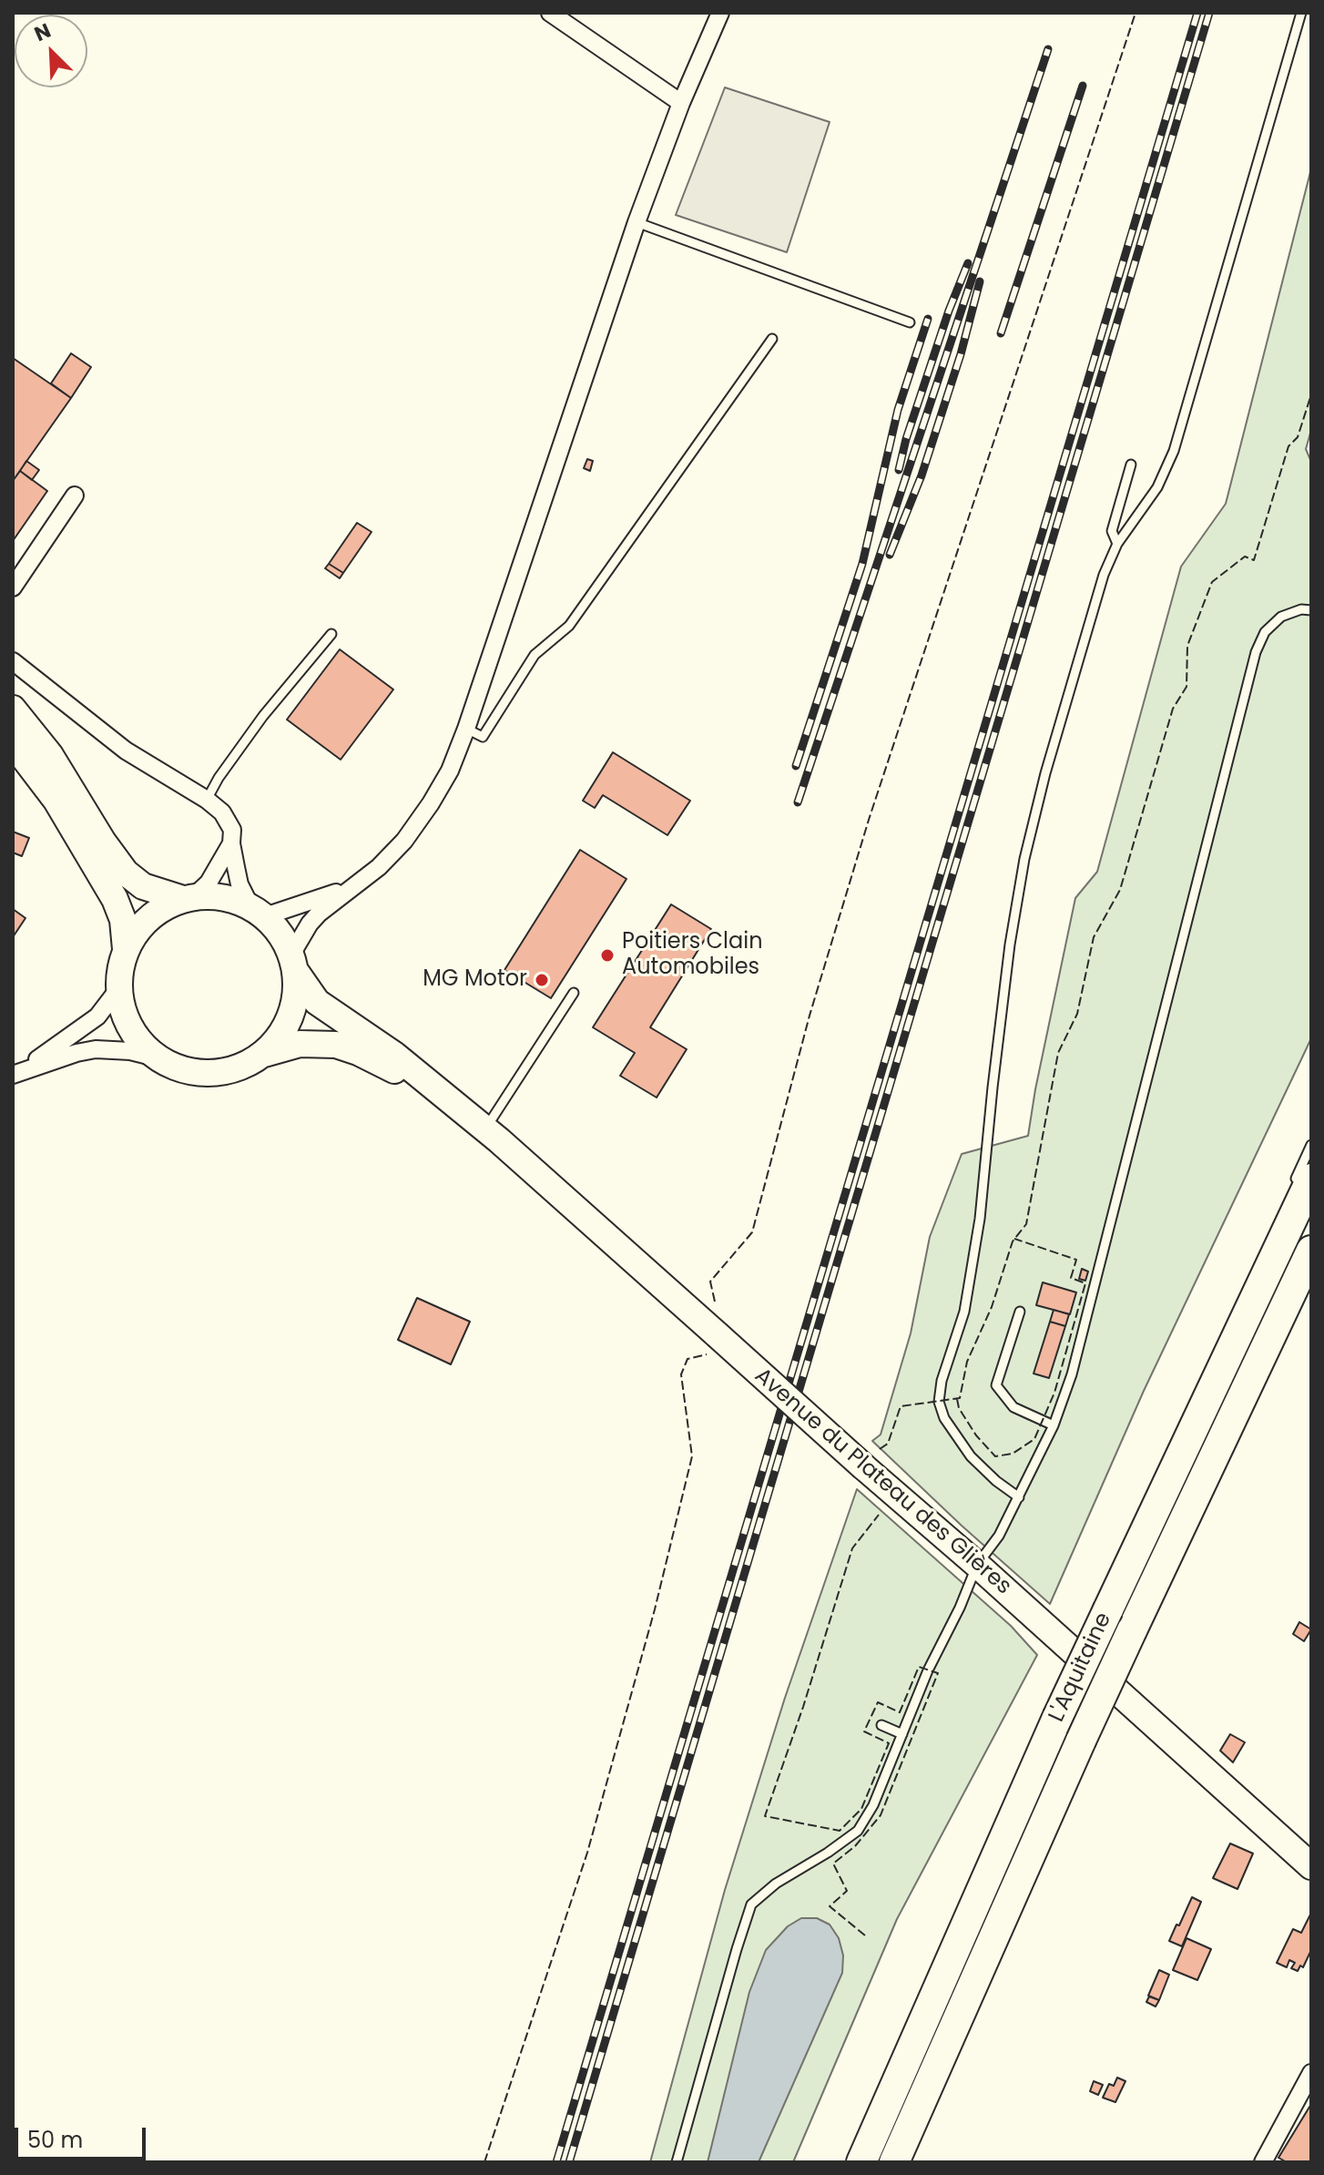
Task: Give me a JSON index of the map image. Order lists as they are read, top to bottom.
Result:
{
  "streets": {
    "highway": ["L'Aquitaine"],
    "main road": ["Avenue du Plateau des Glières"]
  },
  "places": ["Poitiers Clain Automobiles", "MG Motor"],
  "scale_bar": "50 m",
  "north": "top left"
}
